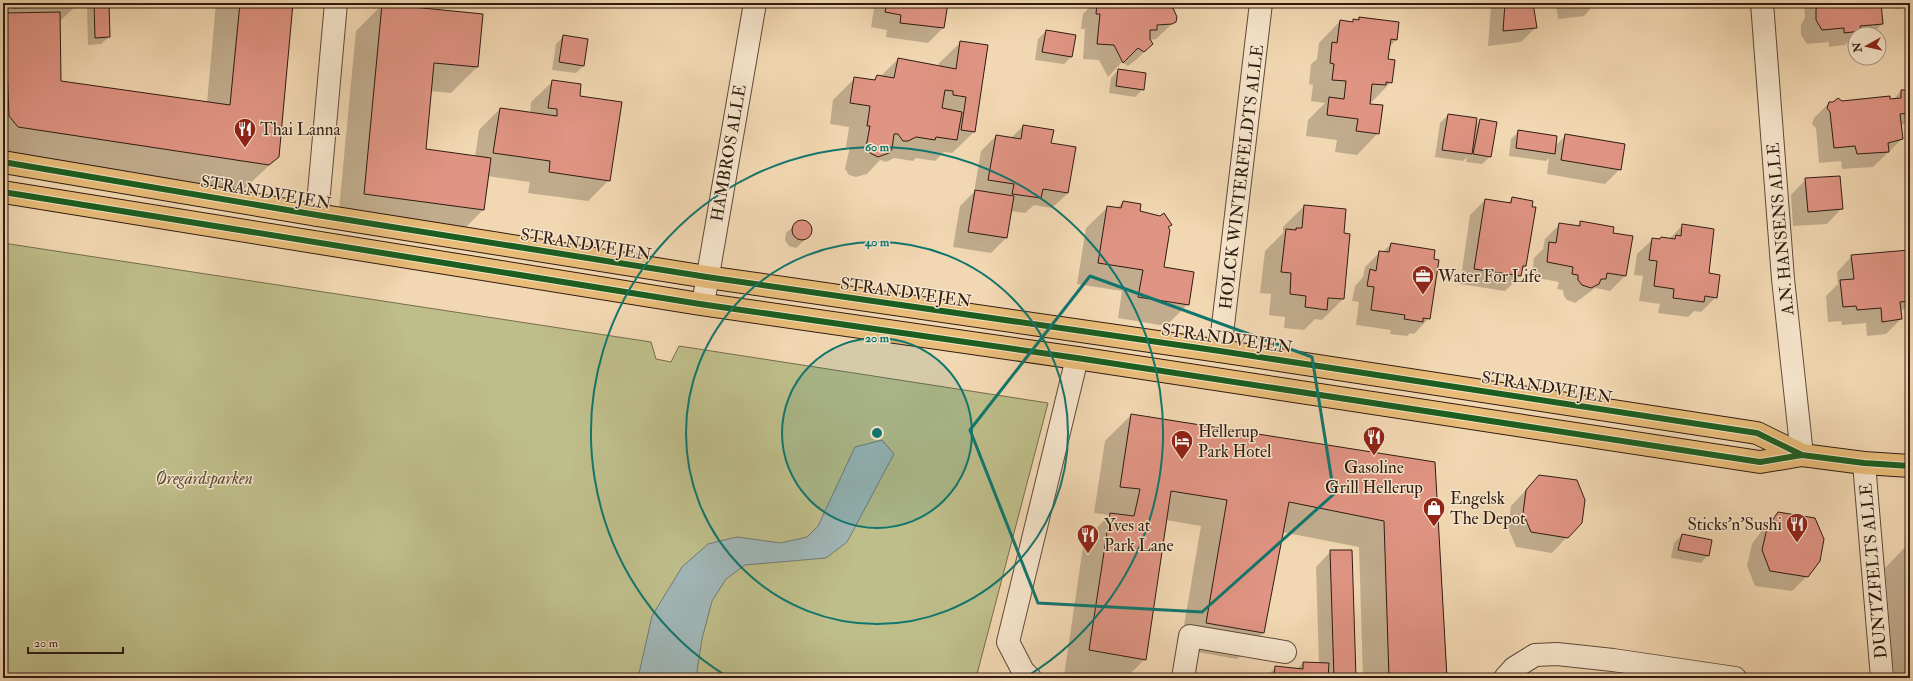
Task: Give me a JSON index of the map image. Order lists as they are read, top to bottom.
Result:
{
  "streets": {
    "main road": ["STRANDVEJEN"],
    "street": [
      "HAMBROS ALLE",
      "HOLCK WINTERFELDTS ALLE",
      "A.N. HANSENS ALLE",
      "DUNTZFELTS ALLE"
    ]
  },
  "crossings": [
    ["HAMBROS ALLE", "STRANDVEJEN"],
    ["HOLCK WINTERFELDTS ALLE", "STRANDVEJEN"],
    ["STRANDVEJEN", "A.N. HANSENS ALLE"],
    ["STRANDVEJEN", "DUNTZFELTS ALLE"]
  ],
  "parks": ["Øregårdsparken"],
  "places": {
    "restaurant": [
      "Thai Lanna",
      "Gasoline Grill Hellerup",
      "Sticks'n'Sushi",
      "Yves at Park Lane"
    ],
    "office": ["Water For Life"],
    "hotel": ["Hellerup Park Hotel"],
    "shop": ["Engelsk The Depot"]
  },
  "scale_bar": "20 m",
  "north": "left",
  "rings": ["60 m", "40 m", "20 m"]
}
